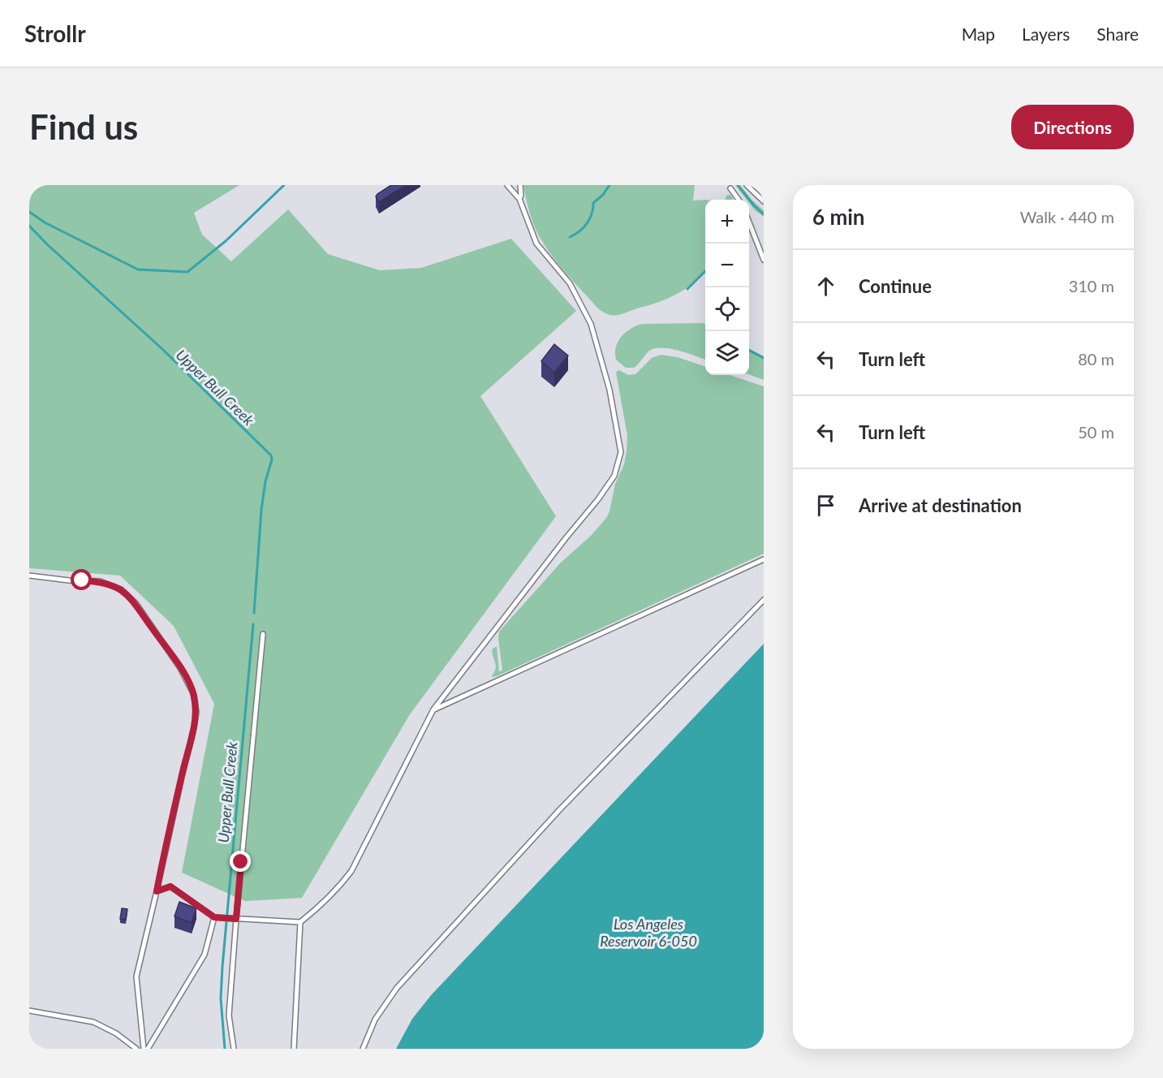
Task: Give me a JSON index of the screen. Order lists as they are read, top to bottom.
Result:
{
  "water": ["Upper Bull Creek", "Los Angeles Reservoir 6-050"],
  "page": {
    "header": "Strollr",
    "nav": ["Map", "Layers", "Share"],
    "buttons": "Directions",
    "title": "Find us",
    "heading": ["6 min", "Walk · 440 m"],
    "map_buttons": ["+", "−"],
    "list": [
      ["Continue", "310 m"],
      ["Turn left", "80 m"],
      ["Turn left", "50 m"],
      "Arrive at destination"
    ]
  }
}
